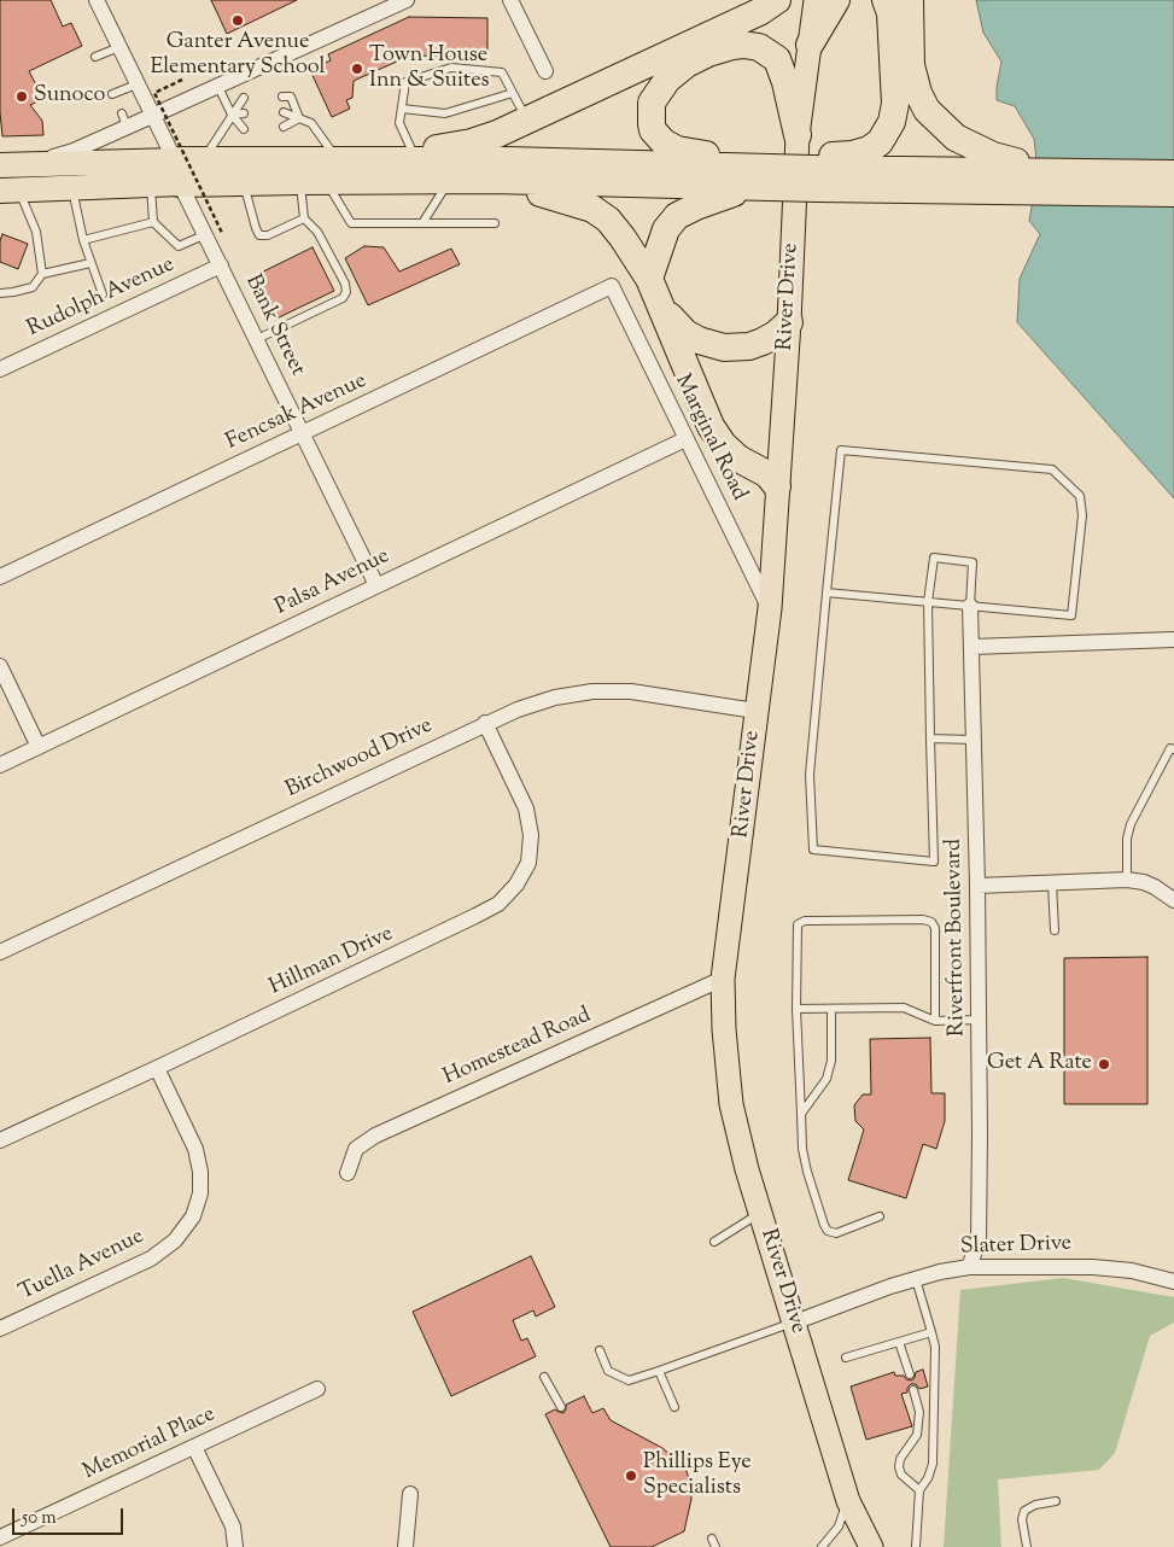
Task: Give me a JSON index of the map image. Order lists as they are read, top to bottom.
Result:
{
  "streets": {
    "main road": ["River Drive"],
    "street": [
      "Rudolph Avenue",
      "Bank Street",
      "Fencsak Avenue",
      "Marginal Road",
      "Palsa Avenue",
      "Birchwood Drive",
      "Riverfront Boulevard",
      "Hillman Drive",
      "Homestead Road",
      "Slater Drive",
      "Tuella Avenue",
      "Memorial Place"
    ]
  },
  "crossings": [
    ["River Drive", "Marginal Road"],
    ["River Drive", "Birchwood Drive"],
    ["River Drive", "Homestead Road"],
    ["River Drive", "Slater Drive"],
    ["Rudolph Avenue", "Bank Street"],
    ["Bank Street", "Fencsak Avenue"],
    ["Bank Street", "Palsa Avenue"],
    ["Fencsak Avenue", "Marginal Road"],
    ["Marginal Road", "Palsa Avenue"],
    ["Birchwood Drive", "Hillman Drive"],
    ["Riverfront Boulevard", "Slater Drive"],
    ["Hillman Drive", "Tuella Avenue"]
  ],
  "places": [
    "Ganter Avenue Elementary School",
    "Town House Inn & Suites",
    "Sunoco",
    "Get A Rate",
    "Phillips Eye Specialists"
  ],
  "scale_bar": "50 m"
}
